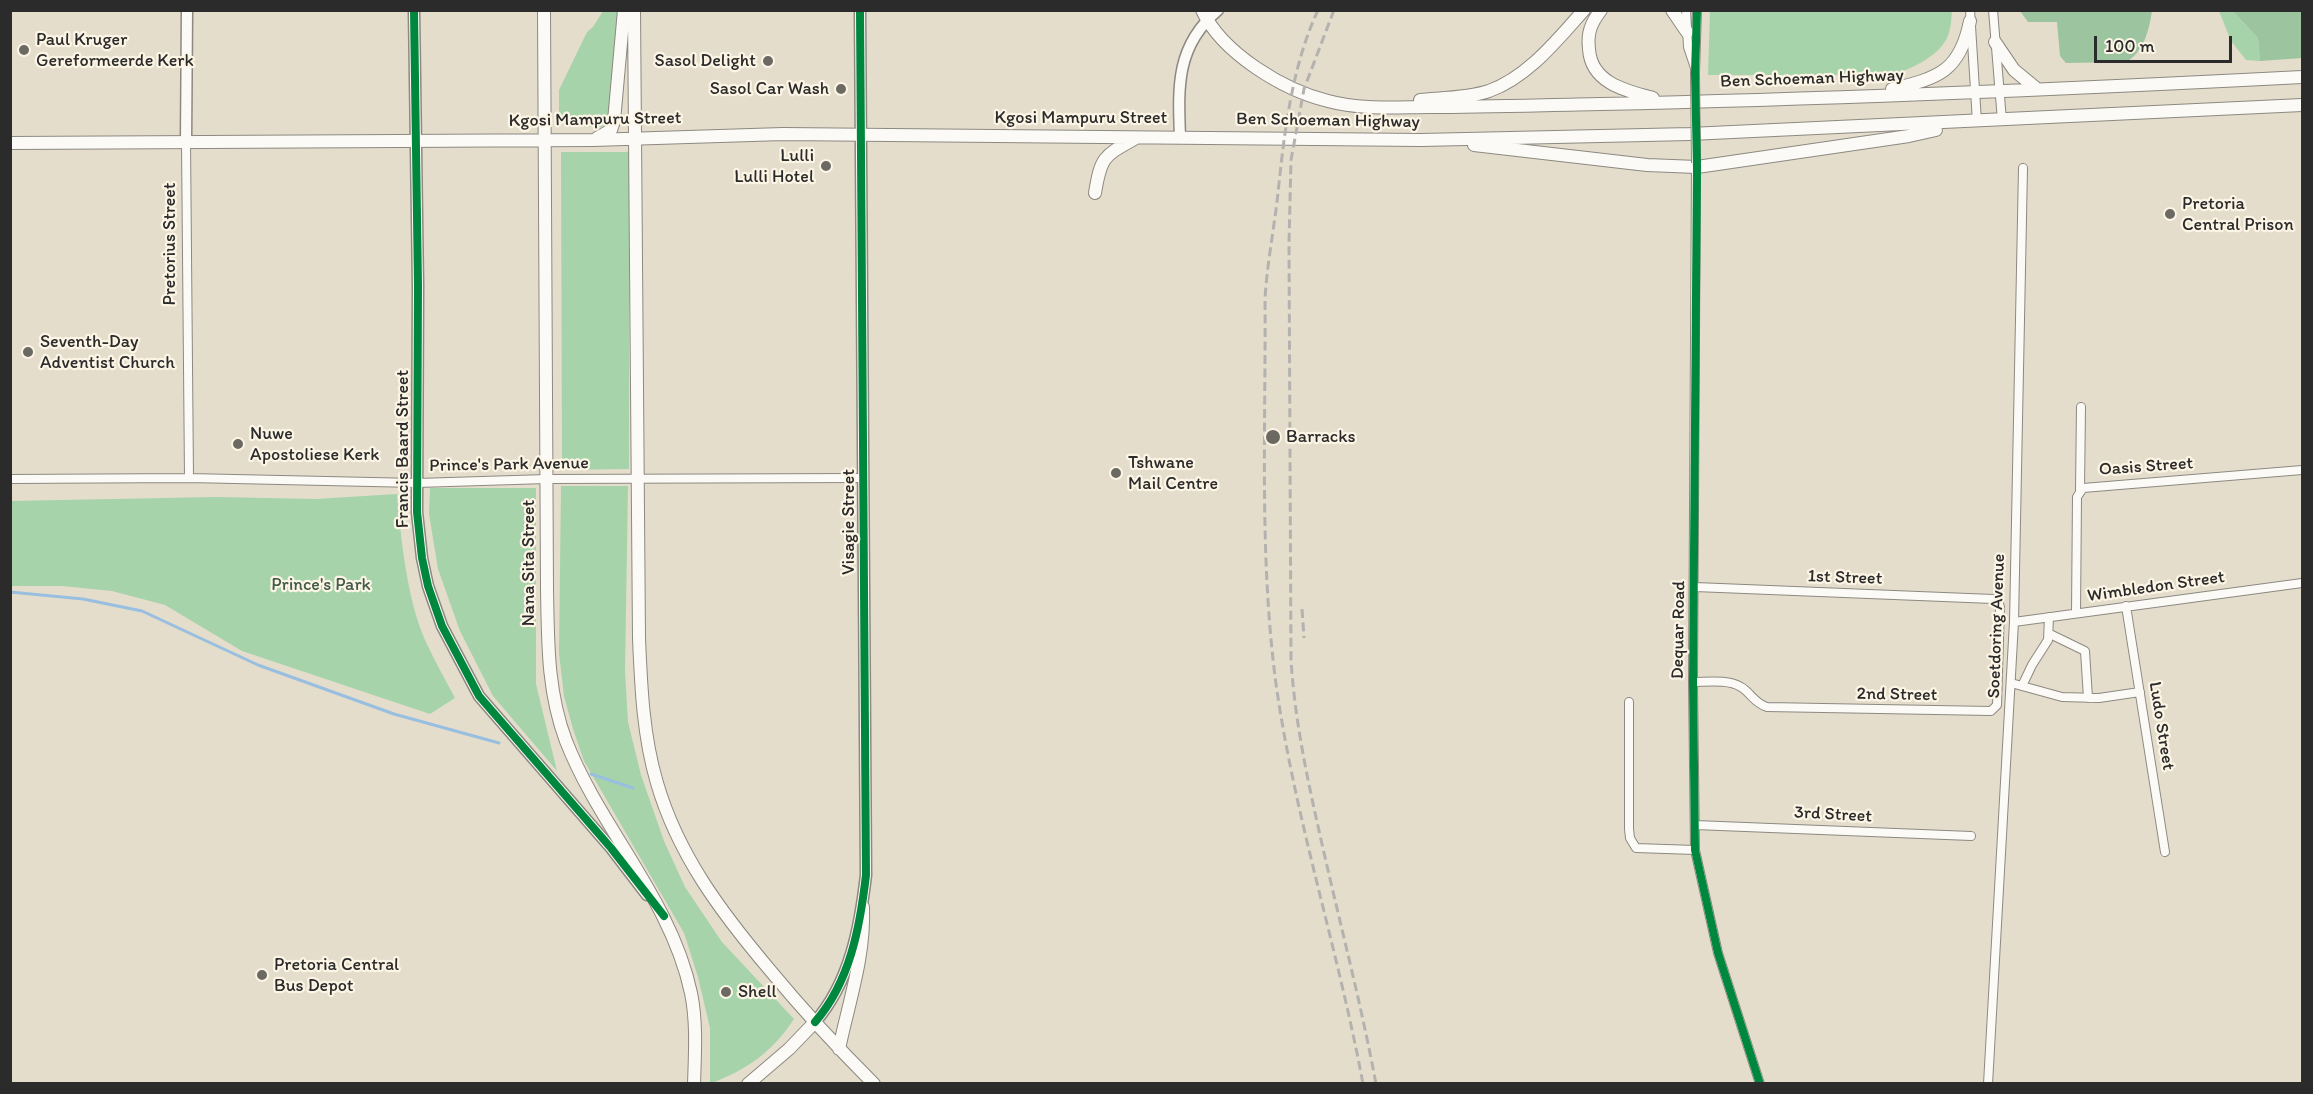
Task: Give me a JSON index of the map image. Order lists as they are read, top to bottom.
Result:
{
  "streets": {
    "main road": ["Ben Schoeman Highway", "Kgosi Mampuru Street", "Nana Sita Street"],
    "street": [
      "Pretorius Street",
      "Francis Baard Street",
      "Prince's Park Avenue",
      "Oasis Street",
      "Visagie Street",
      "1st Street",
      "Wimbledon Street",
      "Soetdoring Avenue",
      "Dequar Road",
      "2nd Street",
      "Ludo Street",
      "3rd Street"
    ]
  },
  "crossings": [
    ["Ben Schoeman Highway", "Kgosi Mampuru Street"],
    ["Kgosi Mampuru Street", "Pretorius Street"],
    ["Kgosi Mampuru Street", "Francis Baard Street"],
    ["Kgosi Mampuru Street", "Visagie Street"],
    ["Kgosi Mampuru Street", "Nana Sita Street"],
    ["Pretorius Street", "Prince's Park Avenue"],
    ["Francis Baard Street", "Prince's Park Avenue"],
    ["Francis Baard Street", "Nana Sita Street"],
    ["Prince's Park Avenue", "Visagie Street"],
    ["Prince's Park Avenue", "Nana Sita Street"],
    ["Oasis Street", "Wimbledon Street"],
    ["1st Street", "Dequar Road"],
    ["1st Street", "2nd Street"],
    ["Wimbledon Street", "Soetdoring Avenue"],
    ["Wimbledon Street", "Ludo Street"],
    ["Dequar Road", "2nd Street"],
    ["Dequar Road", "3rd Street"]
  ],
  "parks": ["Prince's Park"],
  "places": [
    "Paul Kruger Gereformeerde Kerk",
    "Sasol Delight",
    "Sasol Car Wash",
    "Lulli Lulli Hotel",
    "Pretoria Central Prison",
    "Seventh-Day Adventist Church",
    "Barracks",
    "Nuwe Apostoliese Kerk",
    "Tshwane Mail Centre",
    "Pretoria Central Bus Depot",
    "Shell"
  ],
  "scale_bar": "100 m"
}
